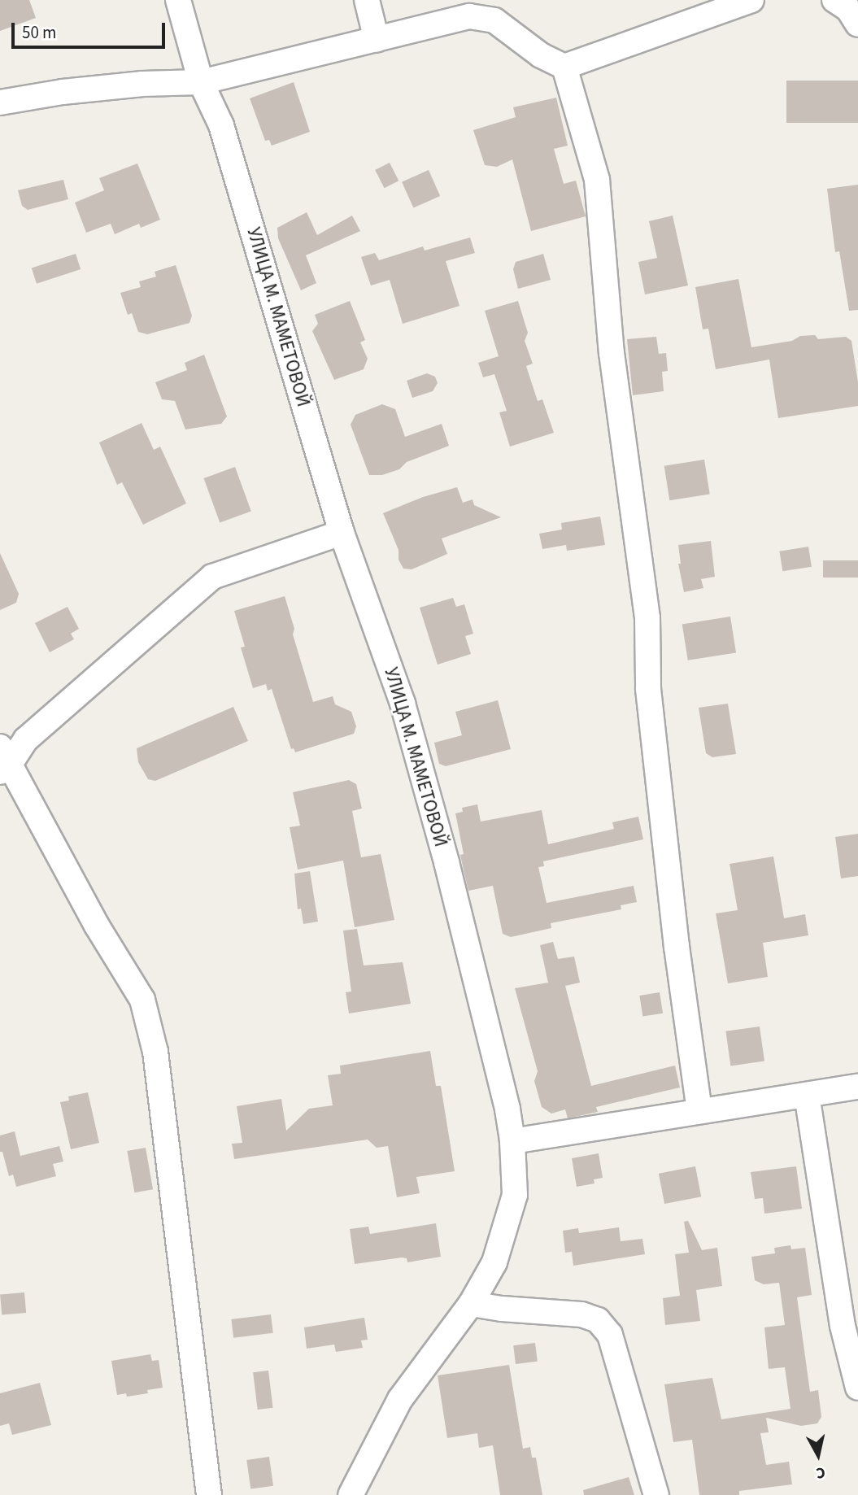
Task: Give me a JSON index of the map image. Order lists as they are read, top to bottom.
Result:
{
  "streets": {
    "street": ["УЛИЦА М. МАМЕТОВОЙ"]
  },
  "scale_bar": "50 m",
  "north": "bottom"
}
